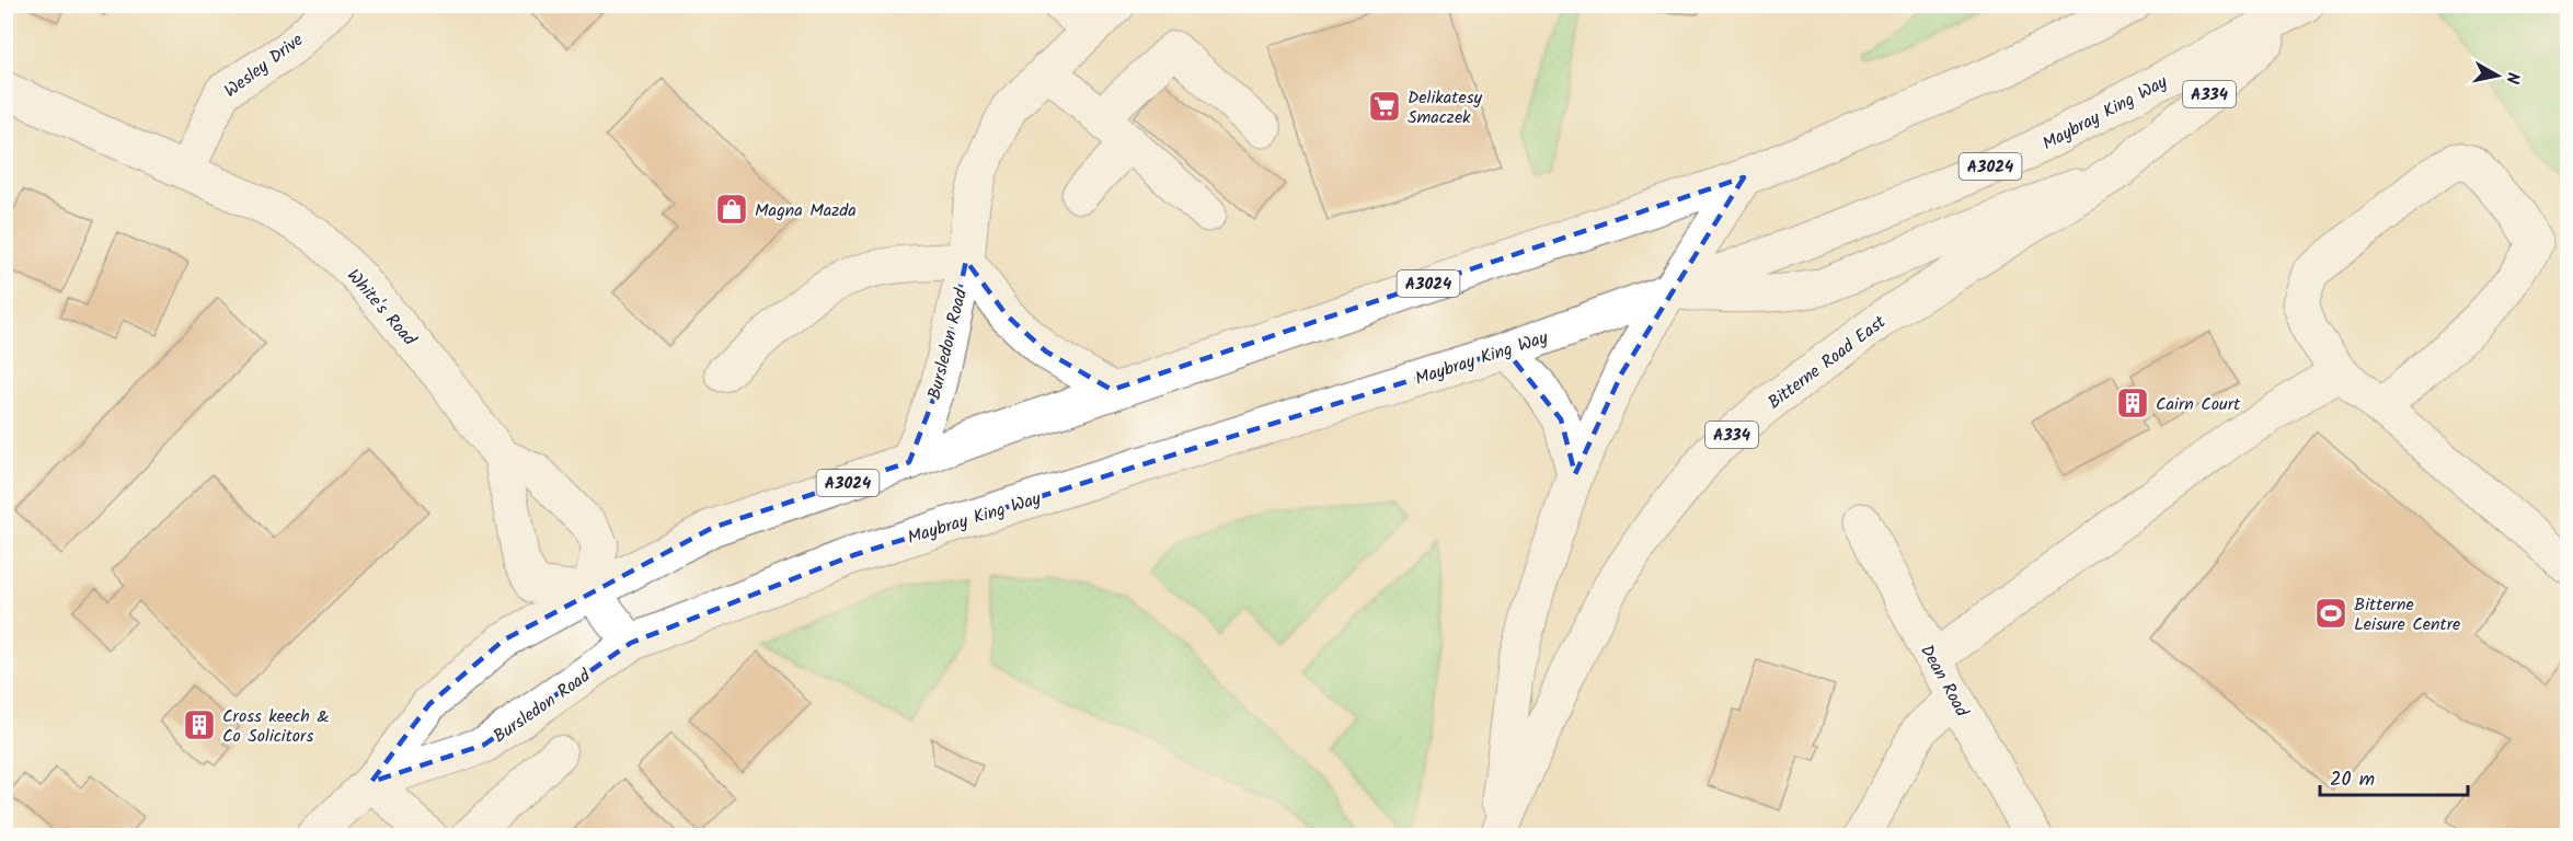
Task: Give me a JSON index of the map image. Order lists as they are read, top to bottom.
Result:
{
  "streets": {
    "main road": [
      "Wesley Drive",
      "A334",
      "Maybray King Way",
      "A3024",
      "White's Road",
      "Bursledon Road",
      "Bitterne Road East",
      "Dean Road"
    ]
  },
  "crossings": [
    ["Wesley Drive", "White's Road"],
    ["Maybray King Way", "Bursledon Road"],
    ["Maybray King Way", "Bitterne Road East"],
    ["A3024", "White's Road"],
    ["A3024", "Bursledon Road"],
    ["A3024", "Bitterne Road East"],
    ["White's Road", "Bursledon Road"]
  ],
  "places": {
    "supermarket": ["Delikatesy Smaczek"],
    "shop": ["Magna Mazda"],
    "building": ["Cairn Court", "Cross keech & Co Solicitors"],
    "sports": ["Bitterne Leisure Centre"]
  },
  "scale_bar": "20 m",
  "north": "right"
}
